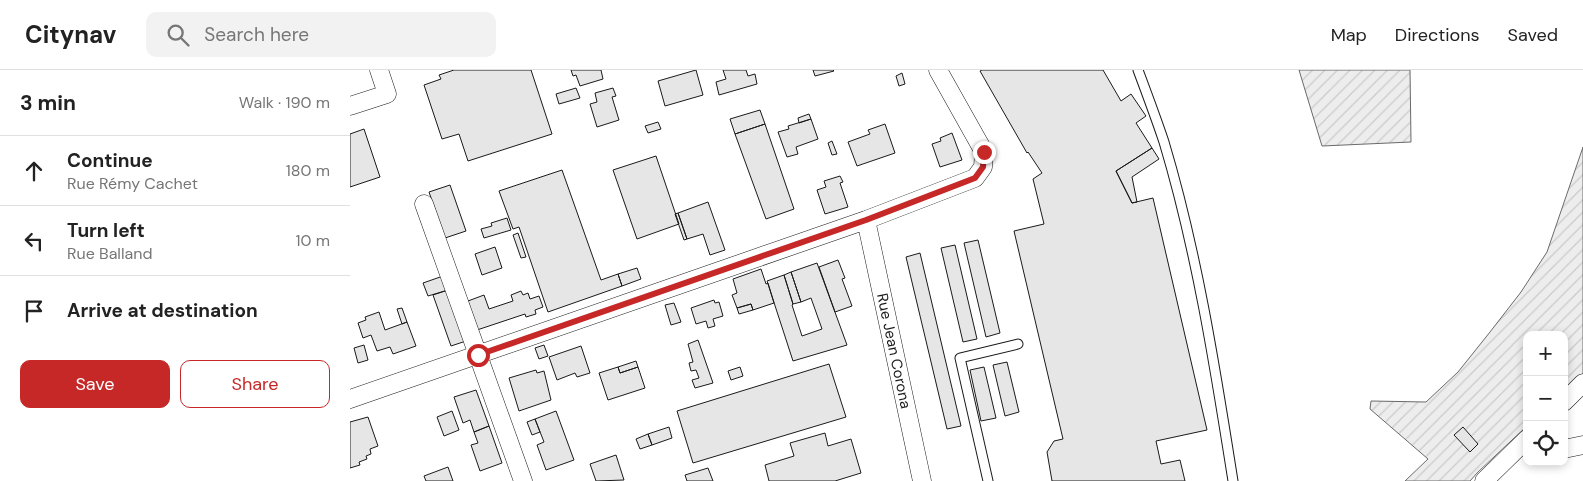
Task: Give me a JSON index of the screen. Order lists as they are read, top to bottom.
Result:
{
  "streets": {
    "street": ["Rue Jean Corona"]
  },
  "page": {
    "header": "Citynav",
    "search": "Search here",
    "nav": ["Map", "Directions", "Saved"],
    "heading": ["3 min", "Walk · 190 m"],
    "list": [
      ["Continue", "Rue Rémy Cachet", "180 m"],
      ["Turn left", "Rue Balland", "10 m"],
      "Arrive at destination"
    ],
    "map_buttons": ["+", "−"],
    "buttons": ["Save", "Share"]
  }
}
